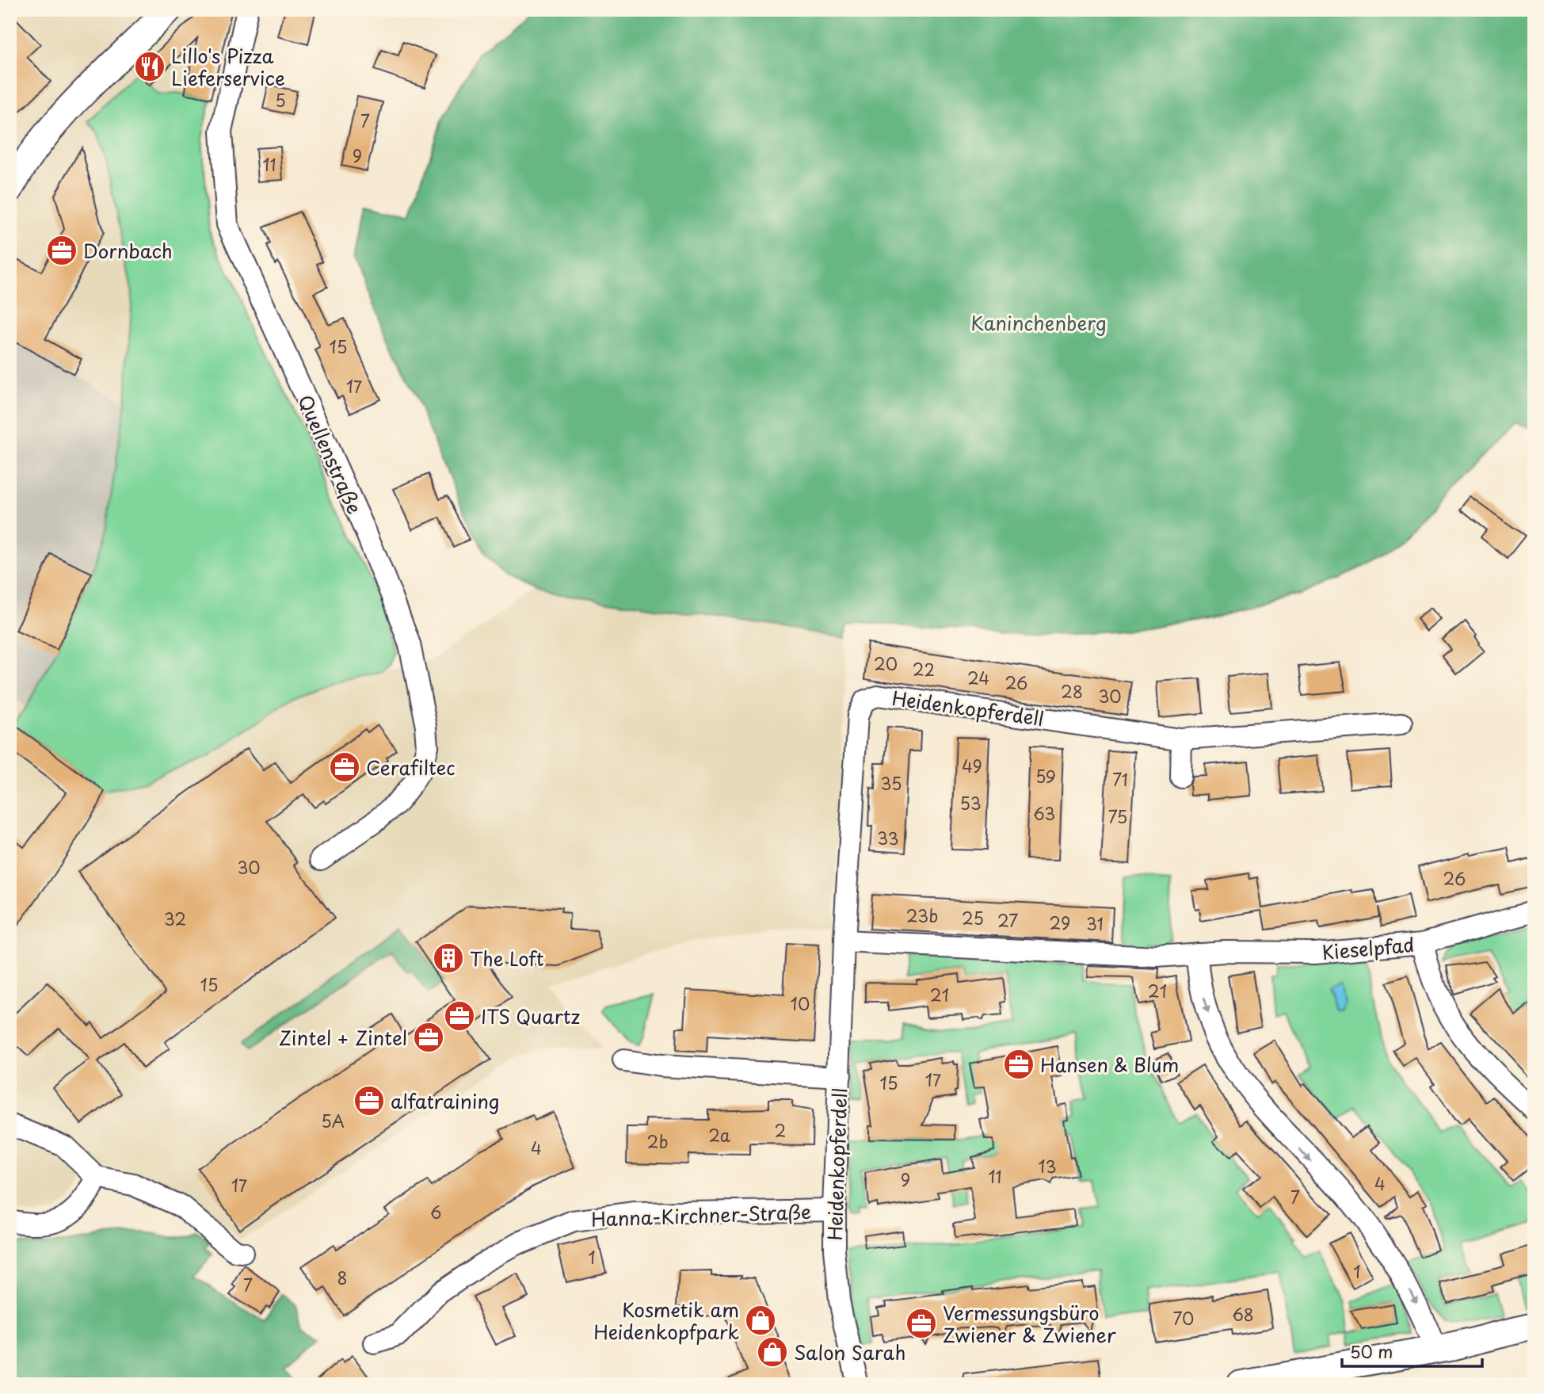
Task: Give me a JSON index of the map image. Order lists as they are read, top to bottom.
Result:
{
  "streets": {
    "street": [
      "Quellenstraße",
      "Heidenkopferdell",
      "Kieselpfad",
      "Hanna-Kirchner-Straße"
    ]
  },
  "crossings": [
    ["Heidenkopferdell", "Hanna-Kirchner-Straße"]
  ],
  "parks": ["Kaninchenberg"],
  "places": {
    "restaurant": ["Lillo's Pizza Lieferservice"],
    "office": [
      "Dornbach",
      "Cerafiltec",
      "ITS Quartz",
      "Zintel + Zintel",
      "Hansen & Blum",
      "alfatraining",
      "Vermessungsbüro Zwiener & Zwiener"
    ],
    "building": ["The Loft"],
    "shop": ["Kosmetik am Heidenkopfpark", "Salon Sarah"]
  },
  "house_numbers": [
    "5",
    "7",
    "9",
    "11",
    "15",
    "17",
    "20",
    "22",
    "24",
    "26",
    "28",
    "30",
    "49",
    "59",
    "71",
    "35",
    "53",
    "63",
    "75",
    "33",
    "30",
    "26",
    "23b",
    "25",
    "32",
    "27",
    "29",
    "31",
    "15",
    "21",
    "21",
    "10",
    "17",
    "15",
    "5A",
    "2",
    "2a",
    "2b",
    "4",
    "13",
    "11",
    "9",
    "4",
    "17",
    "7",
    "6",
    "1",
    "1",
    "8",
    "7",
    "68",
    "70"
  ],
  "scale_bar": "50 m"
}
